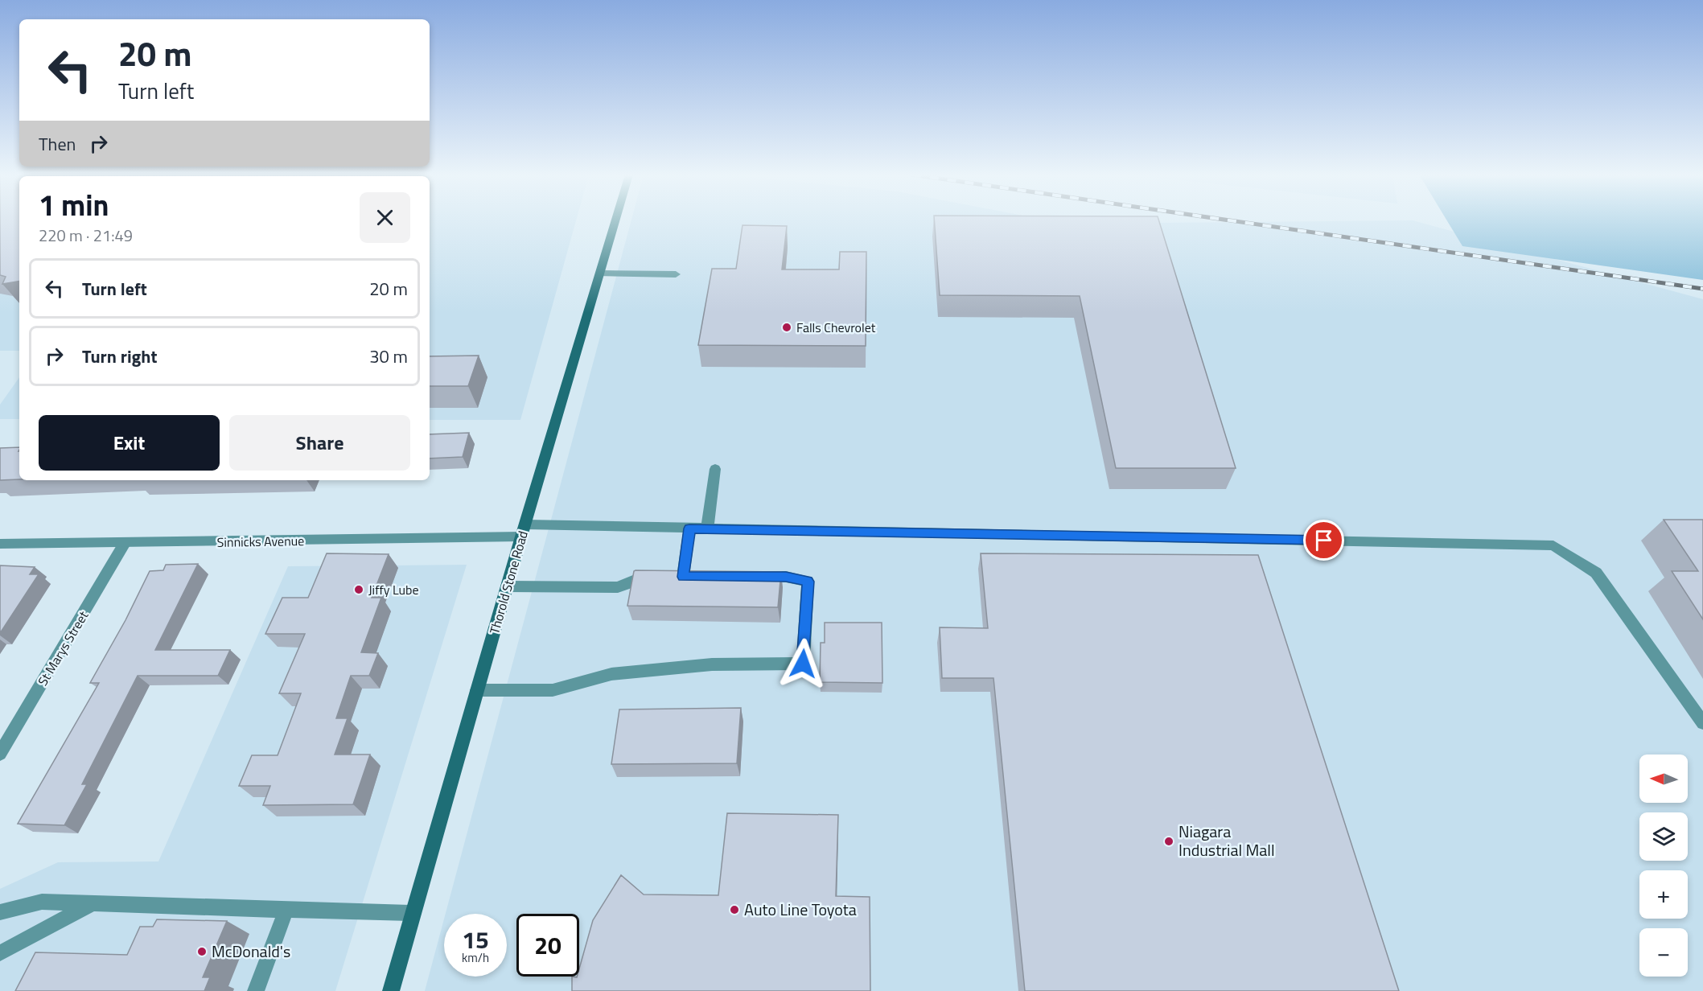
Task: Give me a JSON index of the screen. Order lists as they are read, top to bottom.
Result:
{
  "streets": {
    "main road": ["Thorold Stone Road"],
    "street": ["Sinnicks Avenue", "St Marys Street"]
  },
  "crossings": [
    ["Sinnicks Avenue", "Thorold Stone Road"],
    ["Sinnicks Avenue", "St Marys Street"]
  ],
  "places": [
    "Falls Chevrolet",
    "Jiffy Lube",
    "Niagara Industrial Mall",
    "Auto Line Toyota",
    "McDonald's"
  ],
  "north": "left",
  "page": {
    "turn": ["20 m", "Turn left"],
    "then": "Then",
    "heading": ["1 min", "220 m · 21:49"],
    "list": [
      {
        "name": "Turn left",
        "value": "20 m"
      },
      {
        "name": "Turn right",
        "value": "30 m"
      }
    ],
    "buttons": ["Exit", "Share"],
    "map_buttons": ["+", "−"],
    "speed": "15 km/h",
    "limit": "20"
  }
}
